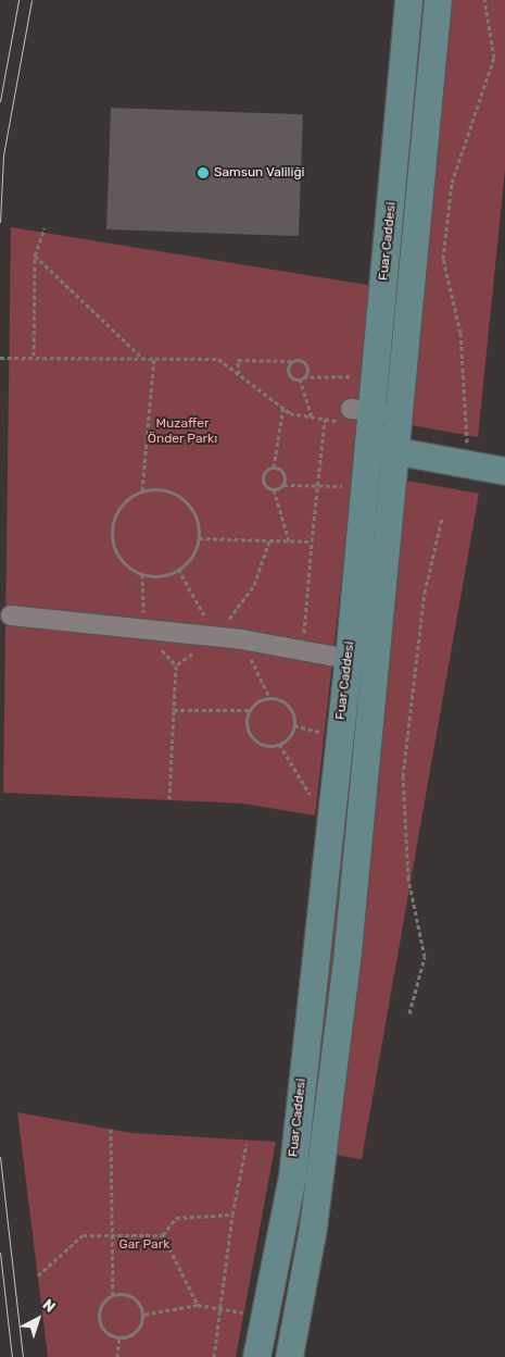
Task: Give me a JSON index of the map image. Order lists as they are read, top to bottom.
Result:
{
  "streets": {
    "main road": ["Fuar Caddesi"]
  },
  "parks": ["Muzaffer Önder Parkı", "Gar Park"],
  "places": ["Samsun Valiliği"],
  "north": "top right"
}
